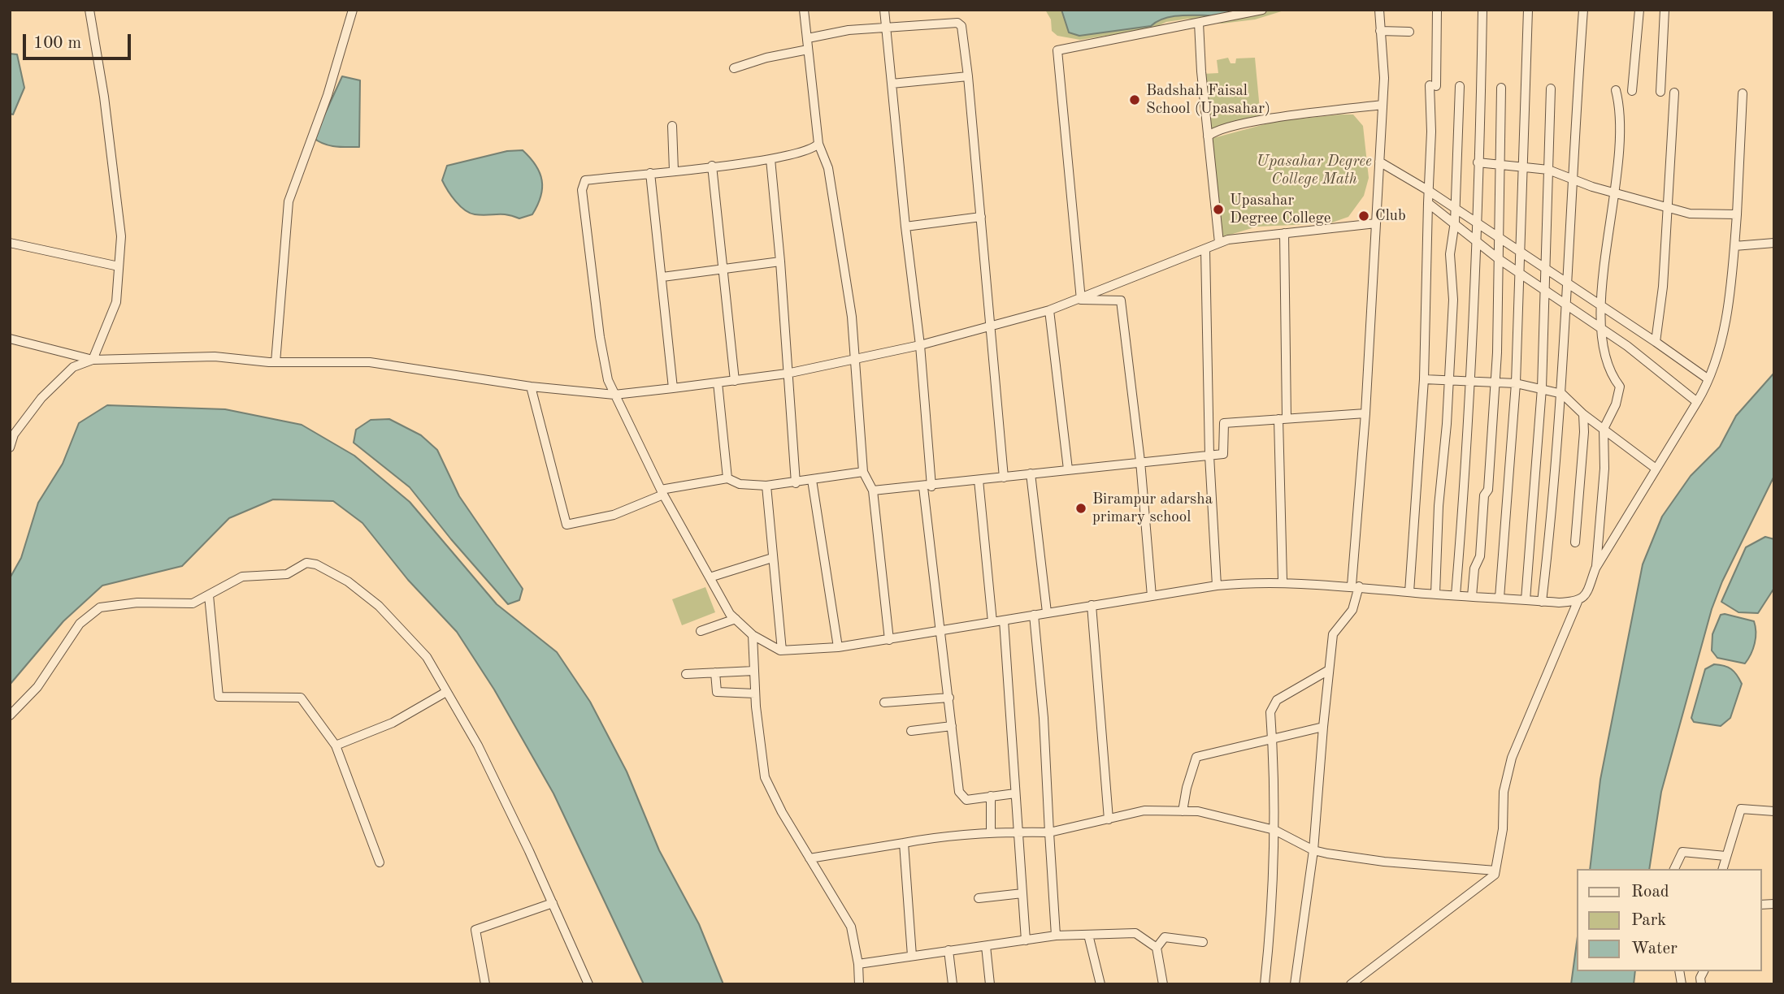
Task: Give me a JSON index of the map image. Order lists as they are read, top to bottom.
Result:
{
  "parks": ["Upasahar Degree College Math"],
  "places": [
    "Badshah Faisal School (Upasahar)",
    "Upasahar Degree College",
    "Club",
    "Birampur adarsha primary school"
  ],
  "legend": ["Road", "Park", "Water"],
  "scale_bar": "100 m"
}
